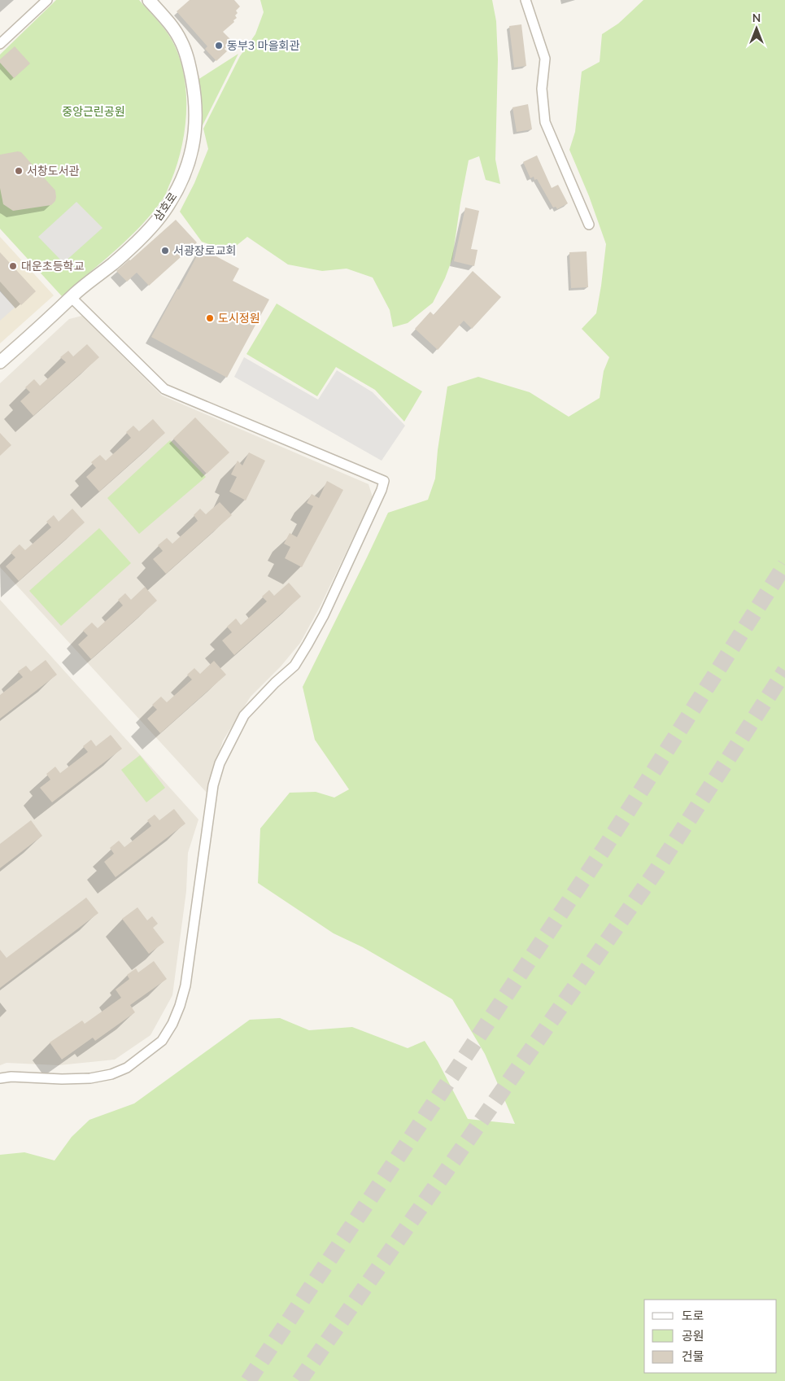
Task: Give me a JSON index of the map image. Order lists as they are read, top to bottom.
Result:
{
  "streets": {
    "street": ["삼호로"]
  },
  "parks": ["중앙근린공원"],
  "places": [
    "동부3 마을회관",
    "서창도서관",
    "서광장로교회",
    "대운초등학교",
    "도시정원"
  ],
  "legend": ["도로", "공원", "건물"],
  "north": "top"
}
